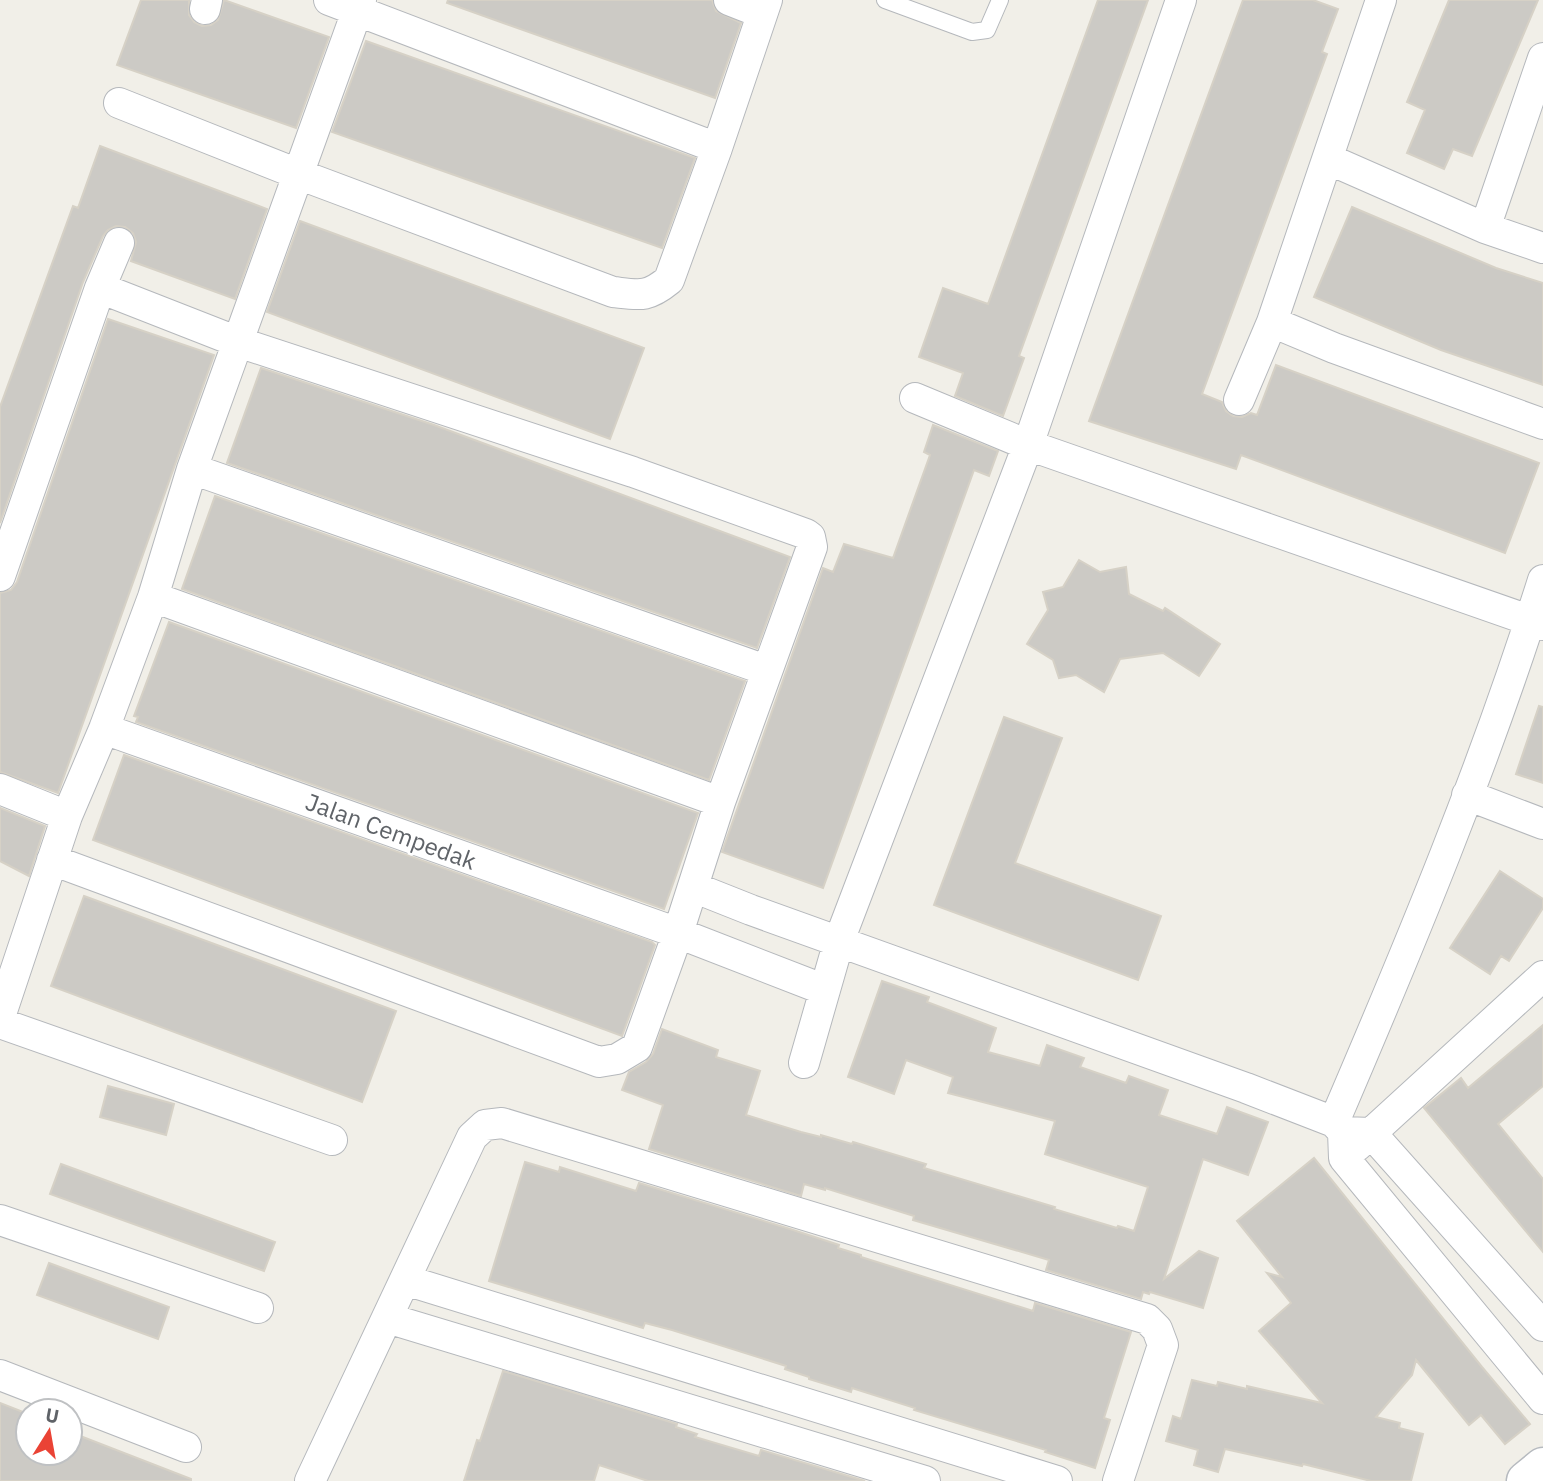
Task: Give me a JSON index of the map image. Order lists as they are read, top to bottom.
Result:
{
  "streets": {
    "street": ["Jalan Cempedak"]
  },
  "north": "top"
}
